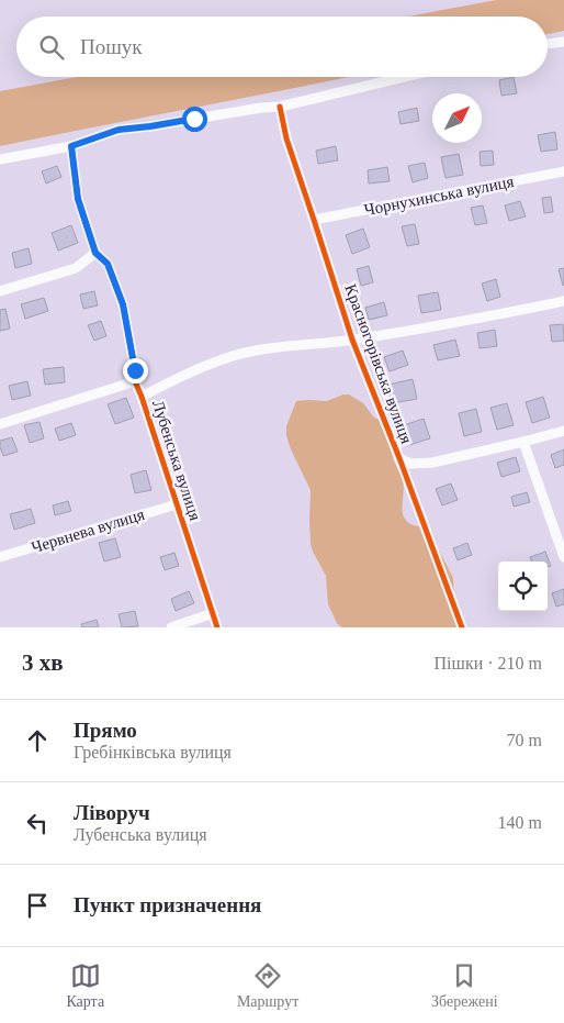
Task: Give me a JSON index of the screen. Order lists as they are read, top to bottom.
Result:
{
  "streets": {
    "street": [
      "Чорнухинська вулиця",
      "Красногорівська вулиця",
      "Лубенська вулиця",
      "Червнева вулиця"
    ]
  },
  "crossings": [
    ["Чорнухинська вулиця", "Красногорівська вулиця"],
    ["Лубенська вулиця", "Червнева вулиця"]
  ],
  "north": "top right",
  "page": {
    "search": "Пошук",
    "heading": ["3 хв", "Пішки · 210 m"],
    "list": [
      ["Прямо", "Гребінківська вулиця", "70 m"],
      ["Ліворуч", "Лубенська вулиця", "140 m"],
      "Пункт призначення"
    ],
    "nav": ["Карта", "Маршрут", "Збережені"]
  }
}
